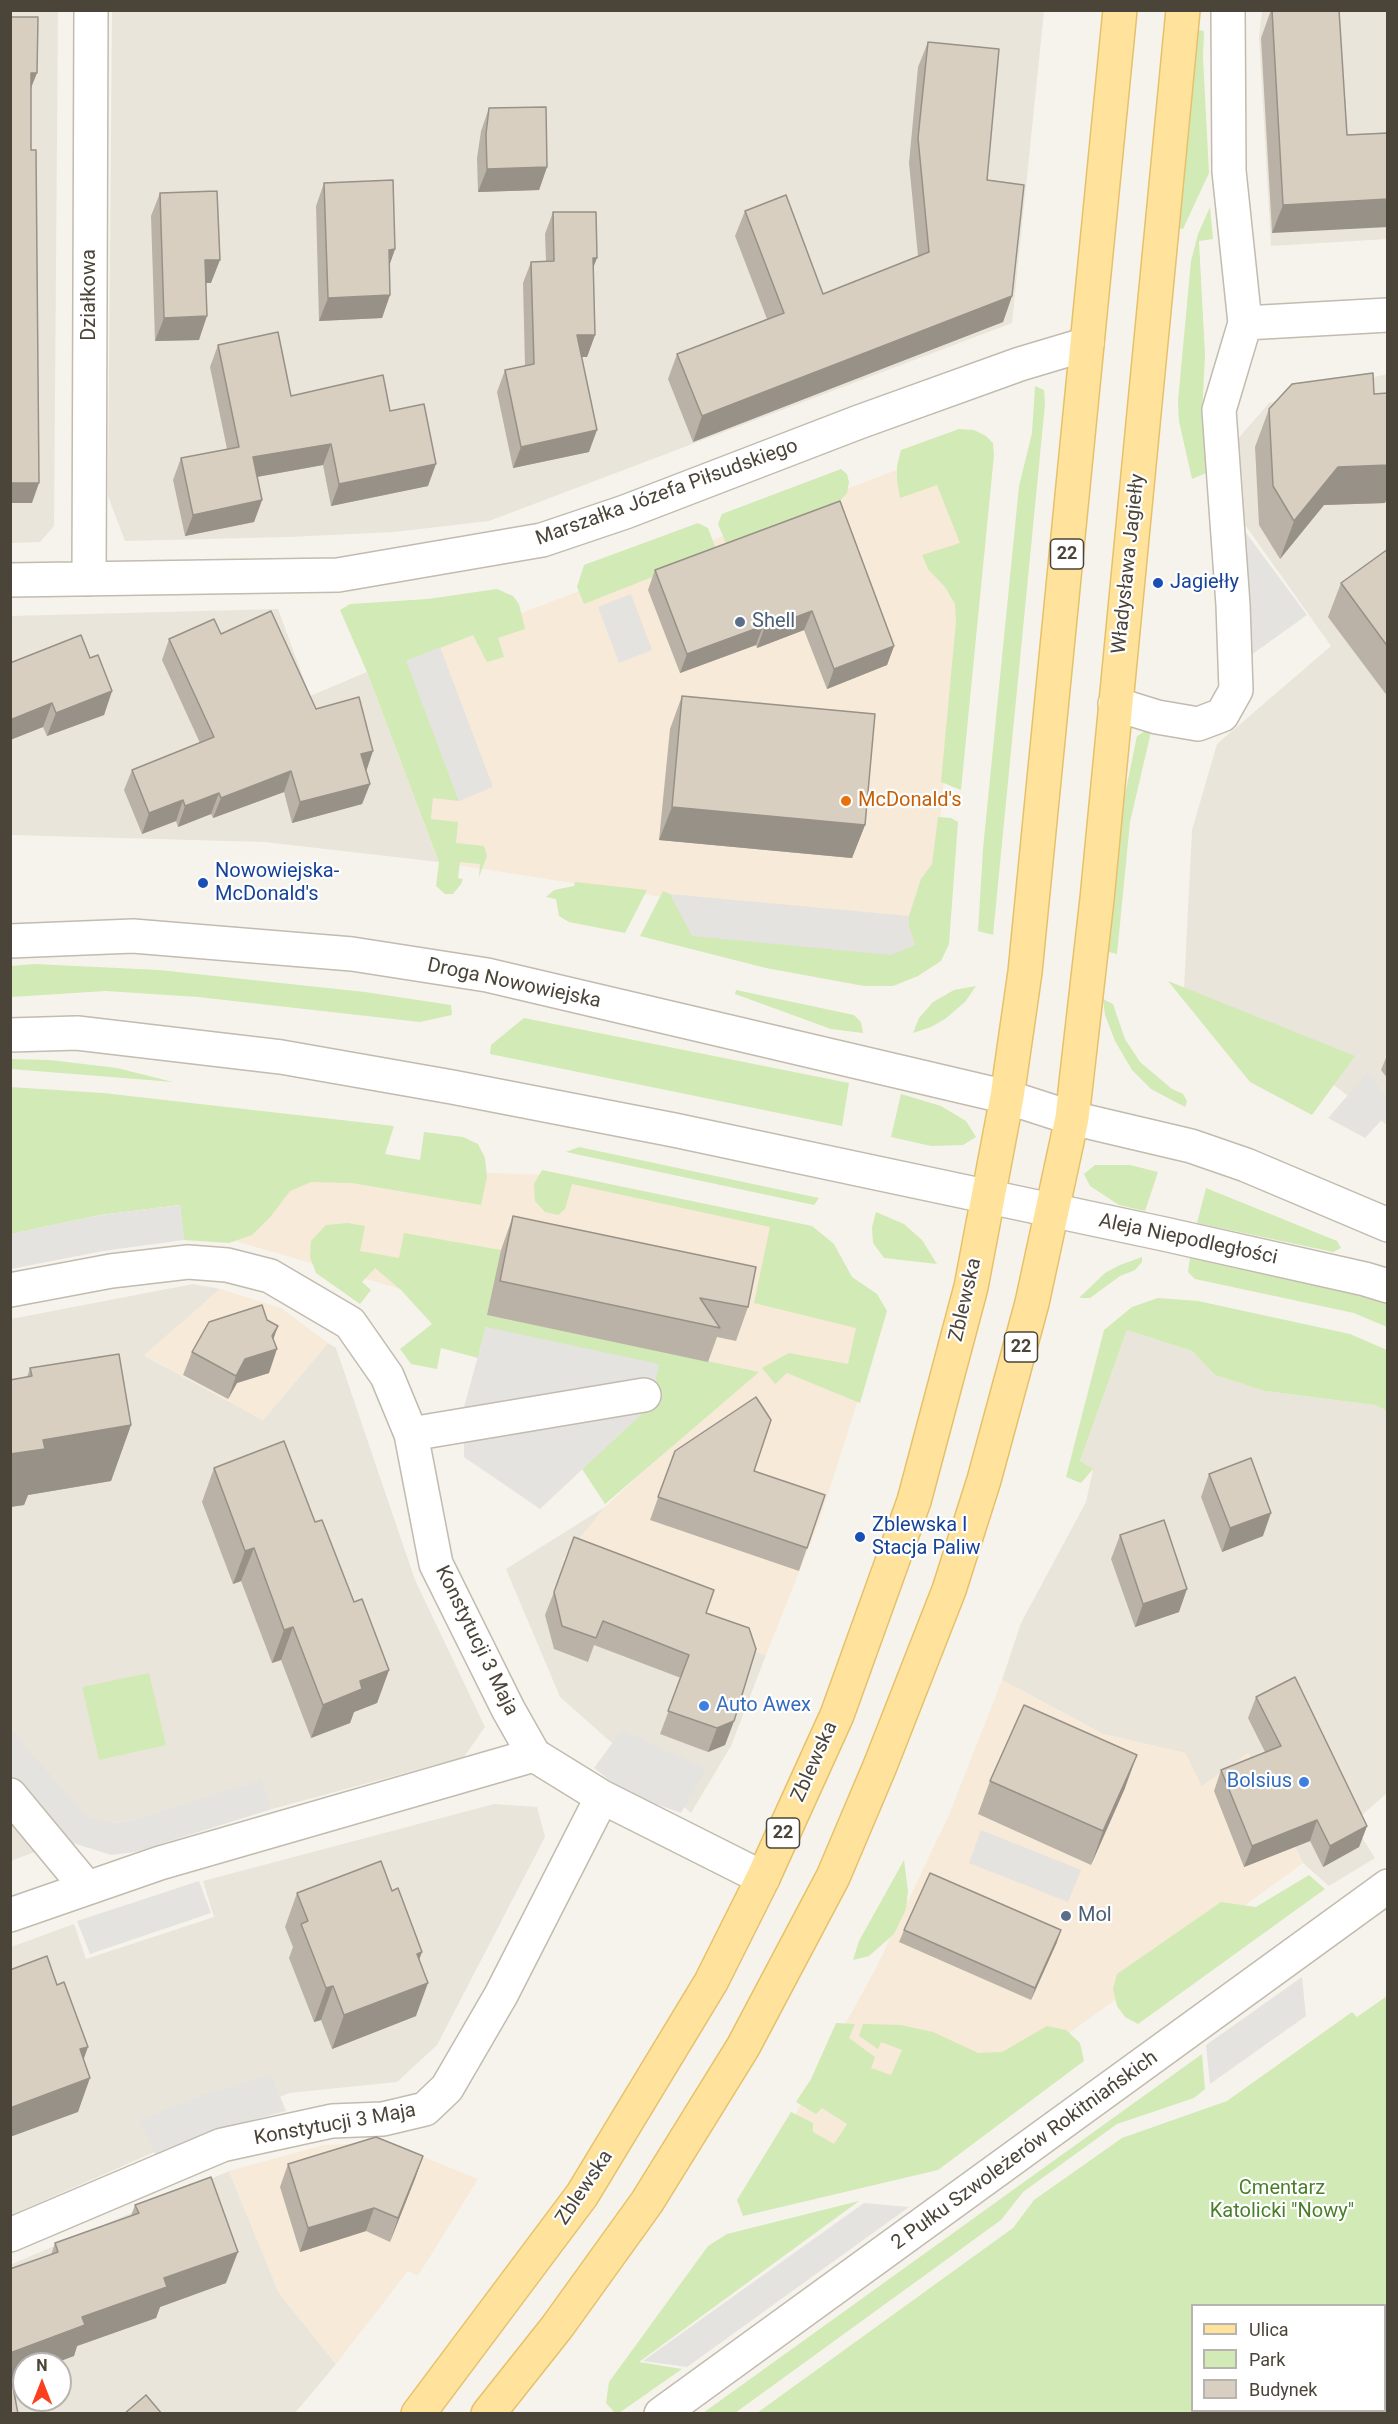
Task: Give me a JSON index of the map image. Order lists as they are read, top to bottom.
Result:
{
  "streets": {
    "main road": ["22", "Władysława Jagiełły", "Zblewska"],
    "street": [
      "Działkowa",
      "Marszałka Józefa Piłsudskiego",
      "Droga Nowowiejska",
      "Aleja Niepodległości",
      "Konstytucji 3 Maja",
      "2 Pułku Szwoleżerów Rokitniańskich"
    ]
  },
  "crossings": [
    ["Działkowa", "Marszałka Józefa Piłsudskiego"],
    ["Marszałka Józefa Piłsudskiego", "22"],
    ["22", "Władysława Jagiełły"],
    ["22", "Droga Nowowiejska"],
    ["22", "Aleja Niepodległości"],
    ["22", "Zblewska"],
    ["Droga Nowowiejska", "Zblewska"],
    ["Aleja Niepodległości", "Zblewska"],
    ["Zblewska", "Konstytucji 3 Maja"]
  ],
  "parks": ["Cmentarz Katolicki \"Nowy\""],
  "places": [
    "Jagiełły",
    "Shell",
    "McDonald's",
    "Nowowiejska- McDonald's",
    "Zblewska I Stacja Paliw",
    "Auto Awex",
    "Bolsius",
    "Mol"
  ],
  "legend": ["Ulica", "Park", "Budynek"],
  "north": "top"
}
